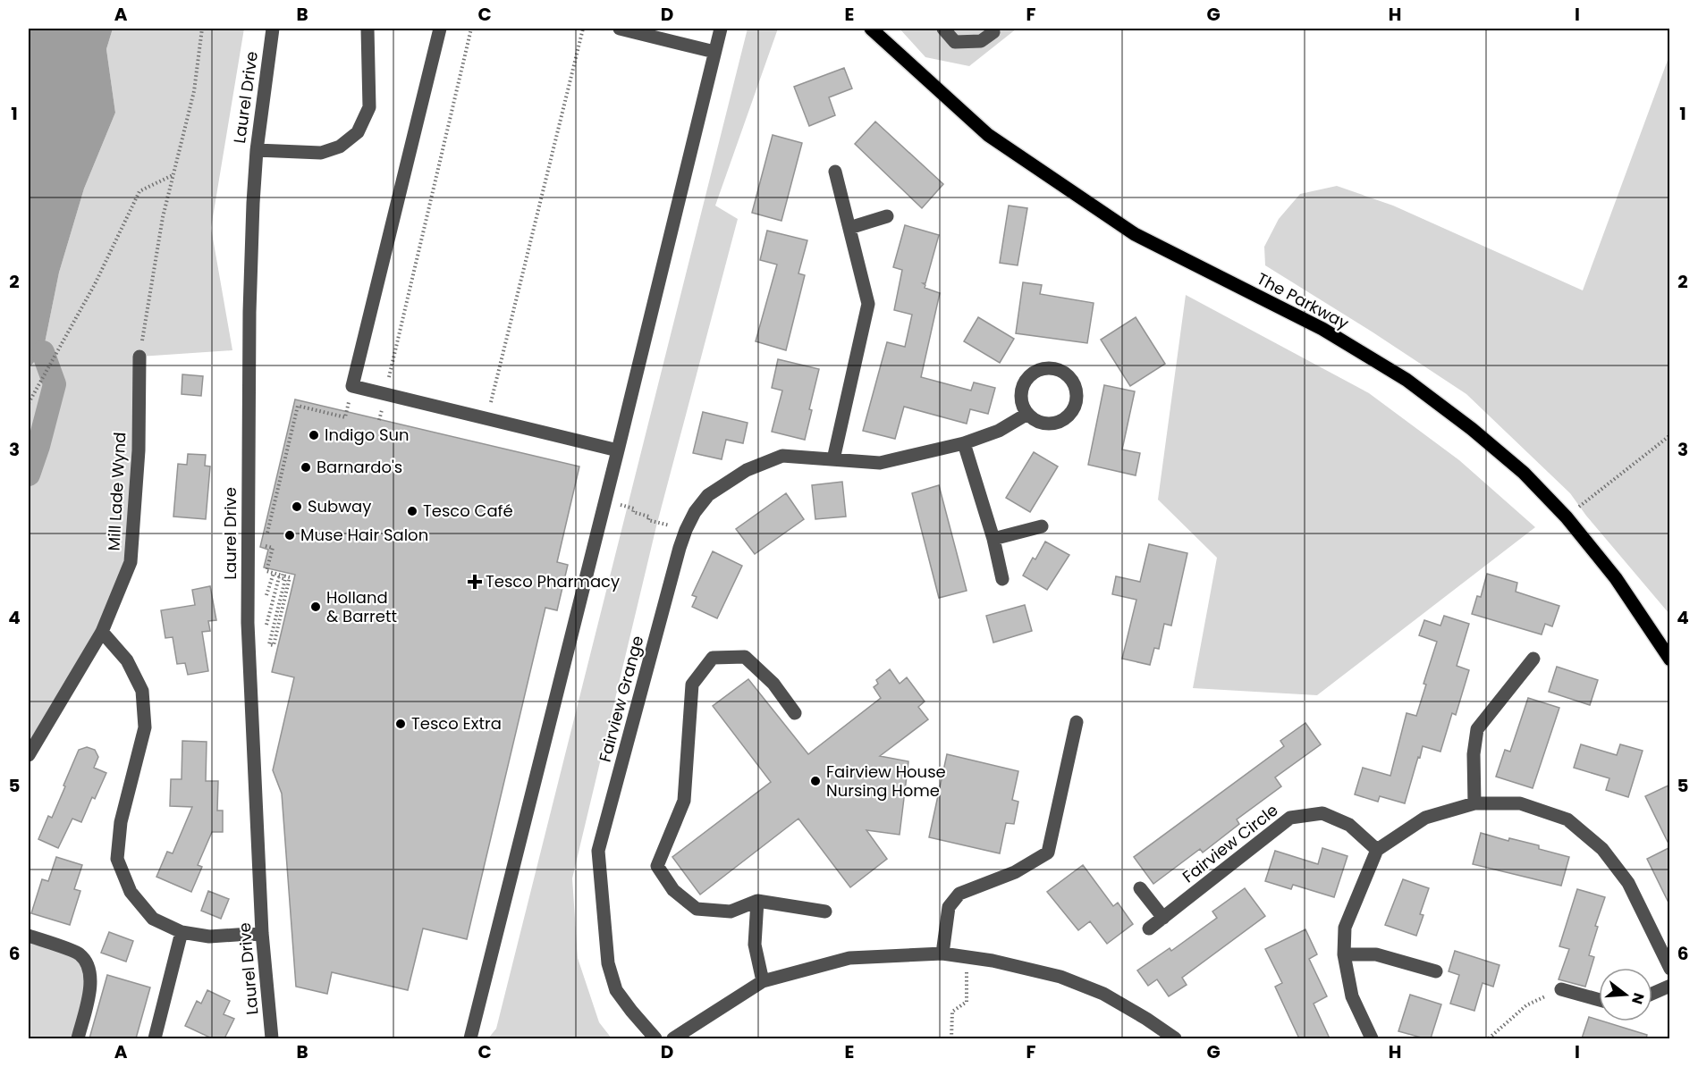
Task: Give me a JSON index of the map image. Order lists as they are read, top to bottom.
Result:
{
  "streets": {
    "main road": ["The Parkway"],
    "street": [
      "Laurel Drive",
      "Mill Lade Wynd",
      "Fairview Grange",
      "Fairview Circle"
    ]
  },
  "places": {
    "other": [
      "Indigo Sun",
      "Barnardo's",
      "Subway",
      "Tesco Café",
      "Muse Hair Salon",
      "Holland & Barrett",
      "Tesco Extra",
      "Fairview House Nursing Home"
    ],
    "health": ["Tesco Pharmacy"]
  },
  "north": "right",
  "grid": {
    "columns": [
      "A",
      "B",
      "C",
      "D",
      "E",
      "F",
      "G",
      "H",
      "I"
    ],
    "rows": [
      "1",
      "2",
      "3",
      "4",
      "5",
      "6"
    ]
  }
}
